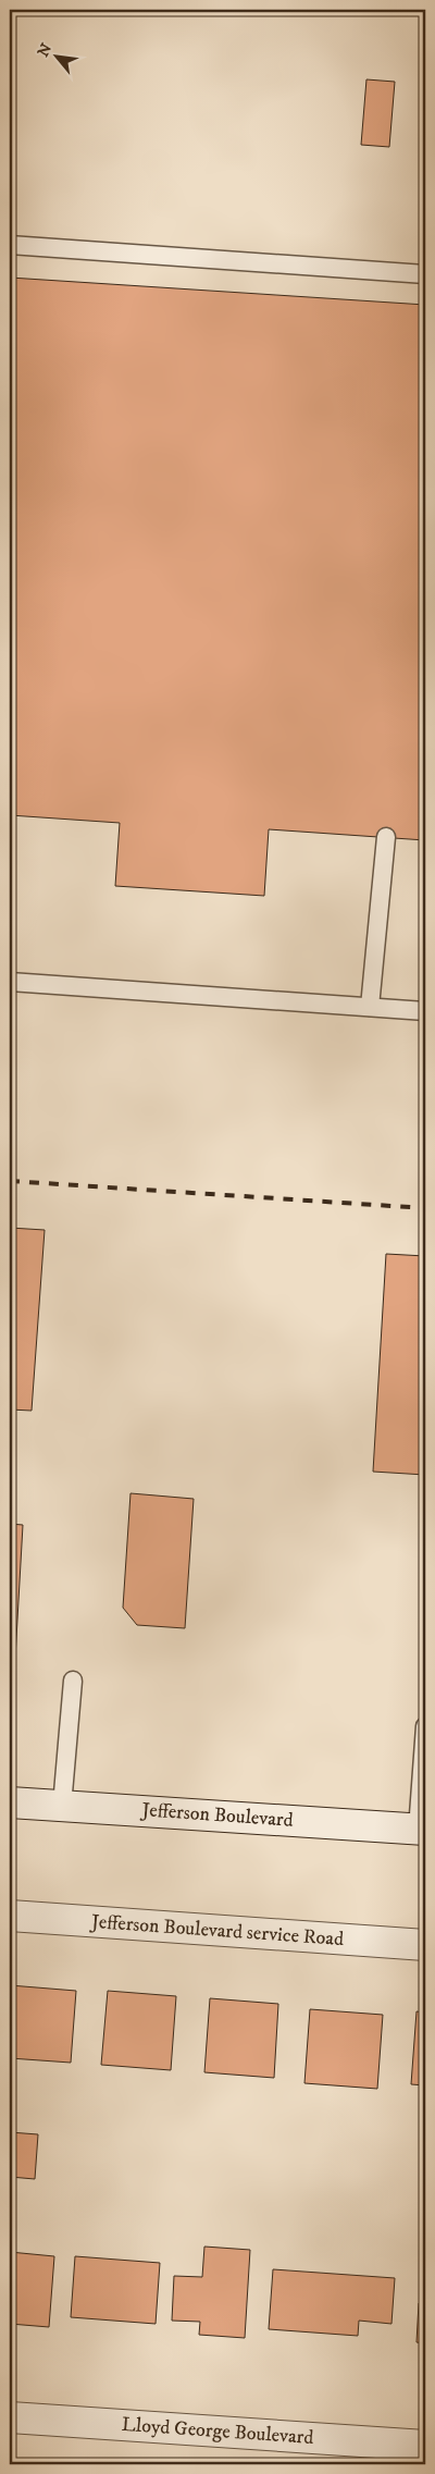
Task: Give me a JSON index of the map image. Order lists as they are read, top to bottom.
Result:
{
  "streets": {
    "street": ["Jefferson Boulevard", "Jefferson Boulevard service Road", "Lloyd George Boulevard"]
  },
  "north": "top left"
}
